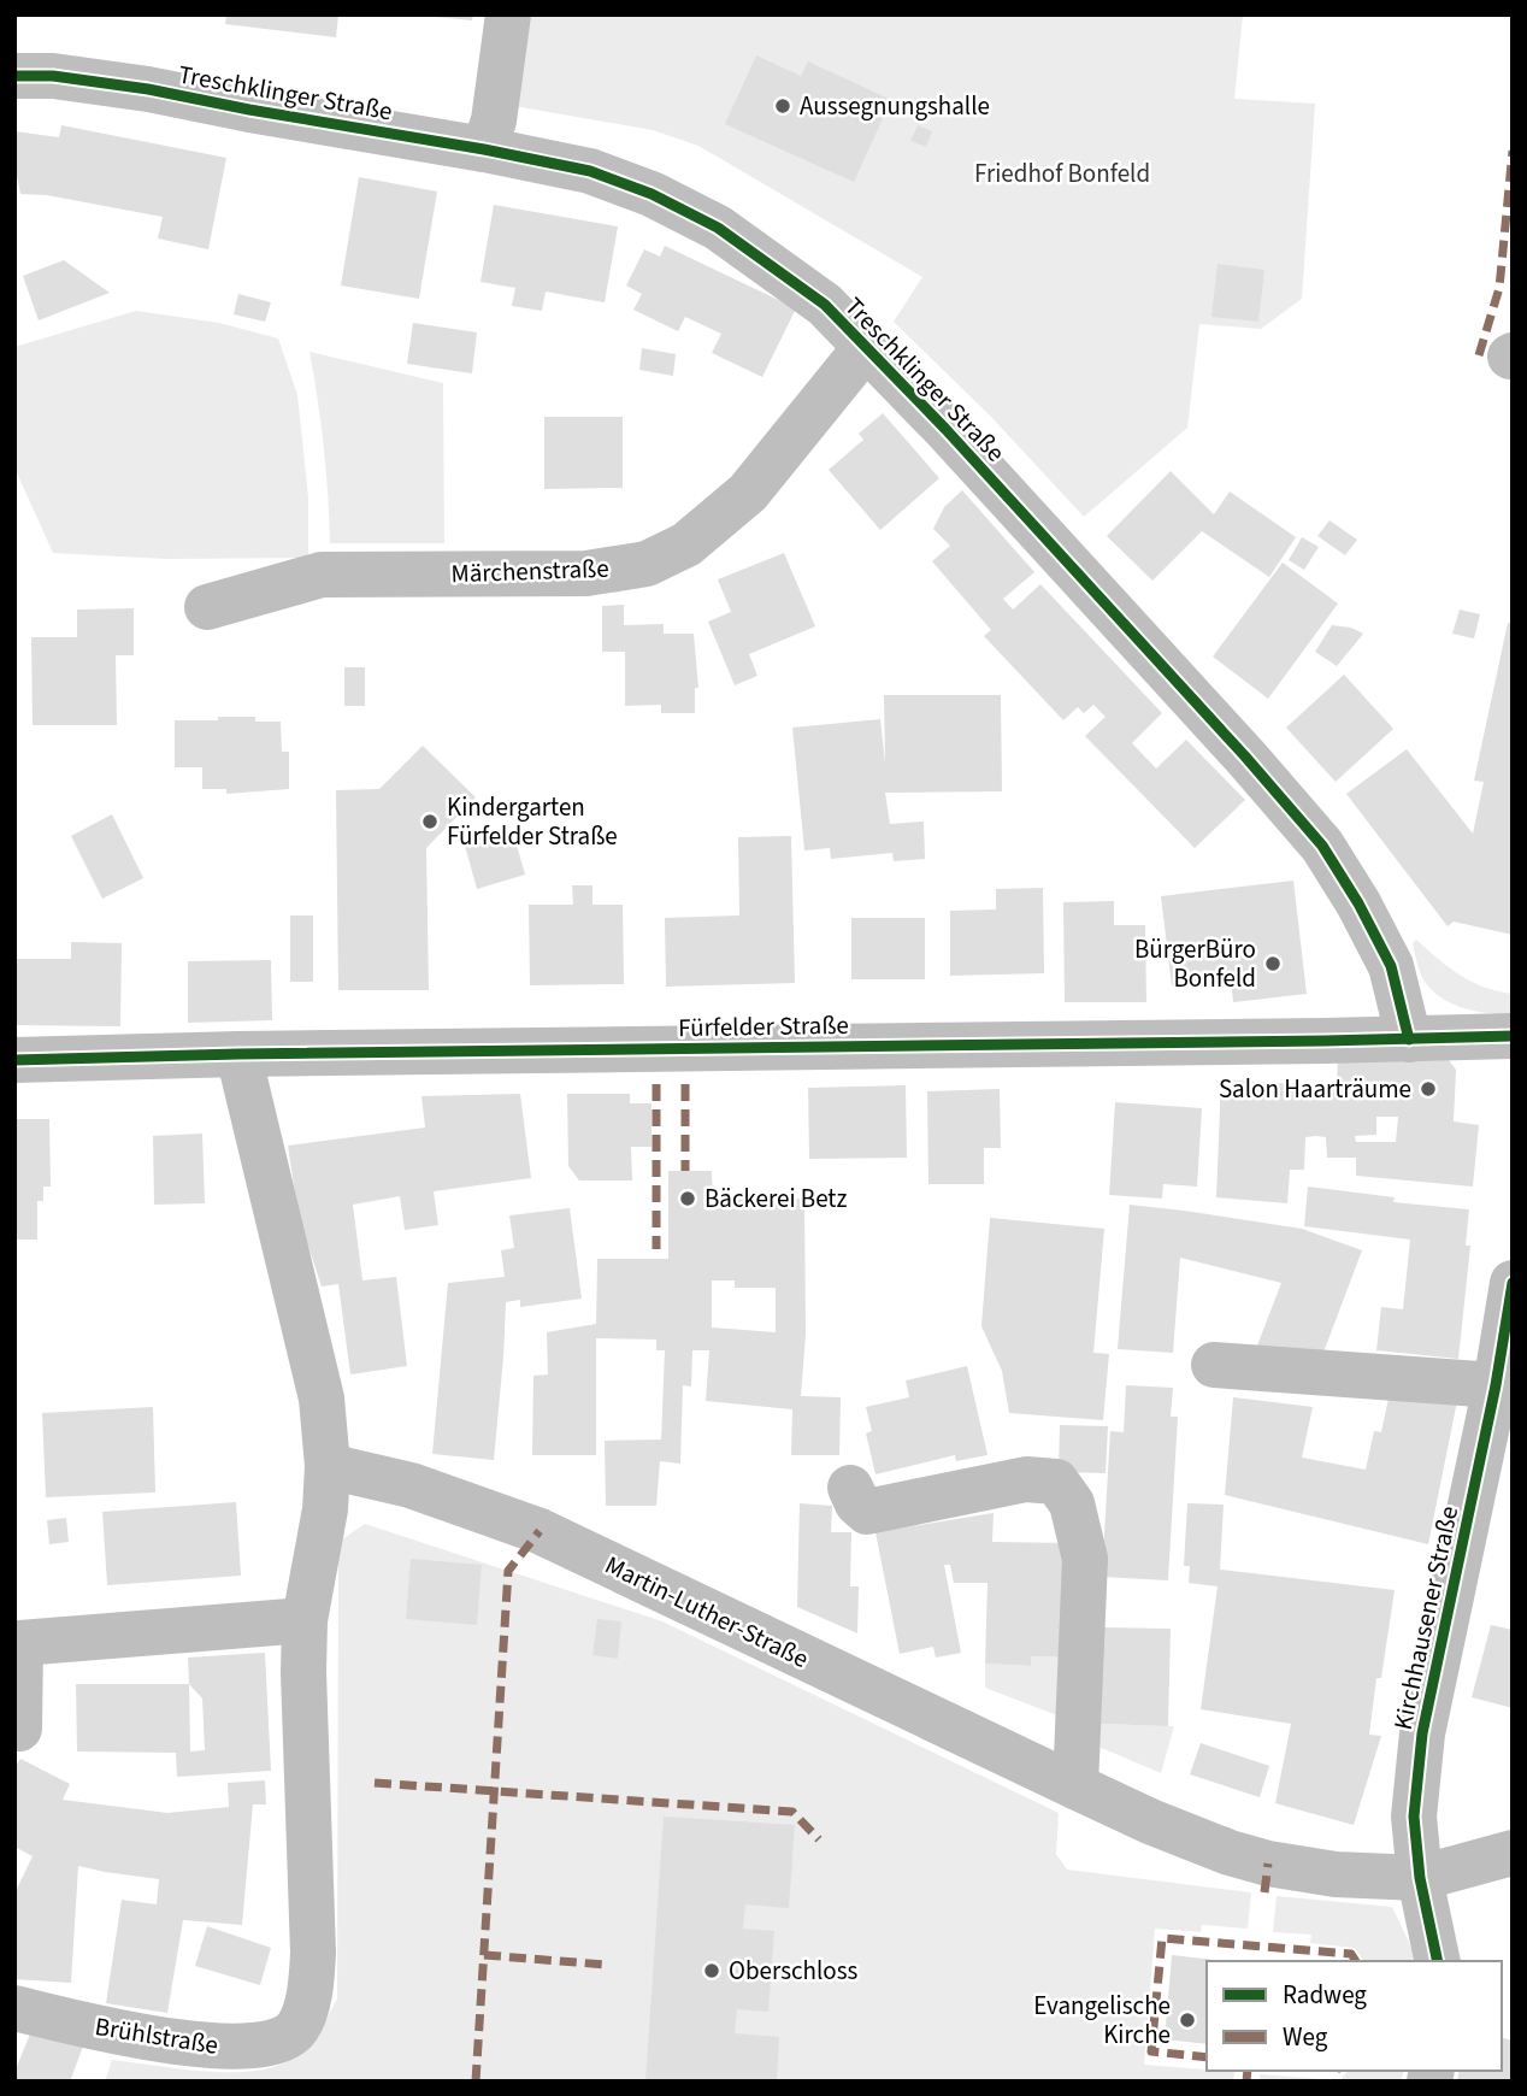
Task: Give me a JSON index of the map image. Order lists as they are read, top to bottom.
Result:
{
  "streets": {
    "street": [
      "Treschklinger Straße",
      "Märchenstraße",
      "Fürfelder Straße",
      "Martin-Luther-Straße",
      "Kirchhausener Straße",
      "Brühlstraße"
    ]
  },
  "crossings": [
    ["Treschklinger Straße", "Märchenstraße"],
    ["Treschklinger Straße", "Fürfelder Straße"],
    ["Martin-Luther-Straße", "Kirchhausener Straße"]
  ],
  "parks": ["Friedhof Bonfeld"],
  "places": [
    "Aussegnungshalle",
    "Kindergarten Fürfelder Straße",
    "BürgerBüro Bonfeld",
    "Salon Haarträume",
    "Bäckerei Betz",
    "Oberschloss",
    "Evangelische Kirche"
  ],
  "legend": ["Radweg", "Weg"]
}
